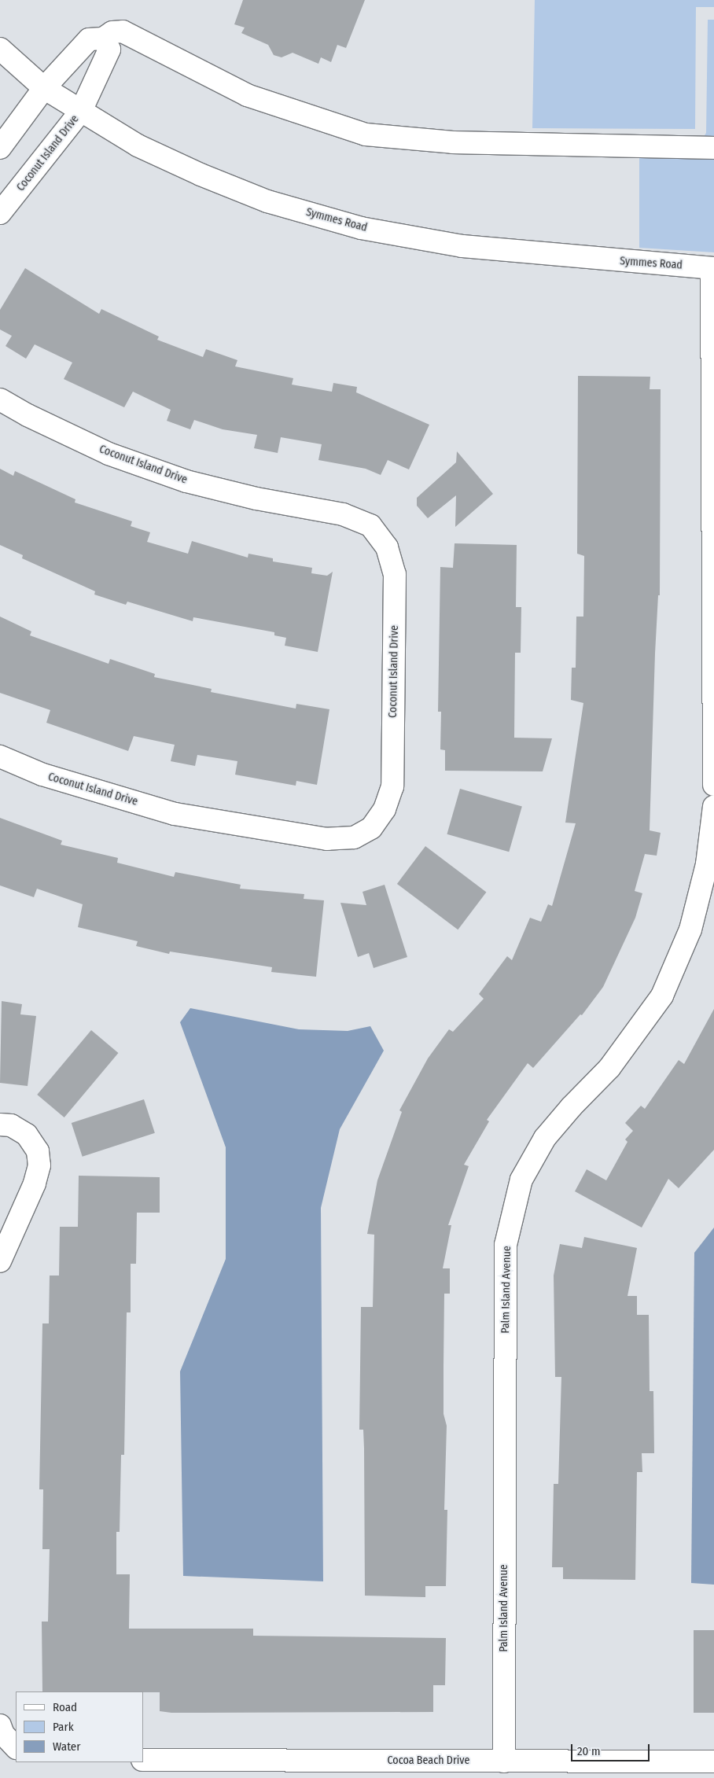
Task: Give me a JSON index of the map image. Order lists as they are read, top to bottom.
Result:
{
  "streets": {
    "street": [
      "Coconut Island Drive",
      "Symmes Road",
      "Palm Island Avenue",
      "Cocoa Beach Drive"
    ]
  },
  "crossings": [
    ["Coconut Island Drive", "Symmes Road"],
    ["Palm Island Avenue", "Cocoa Beach Drive"]
  ],
  "legend": ["Road", "Park", "Water"],
  "scale_bar": "20 m"
}
